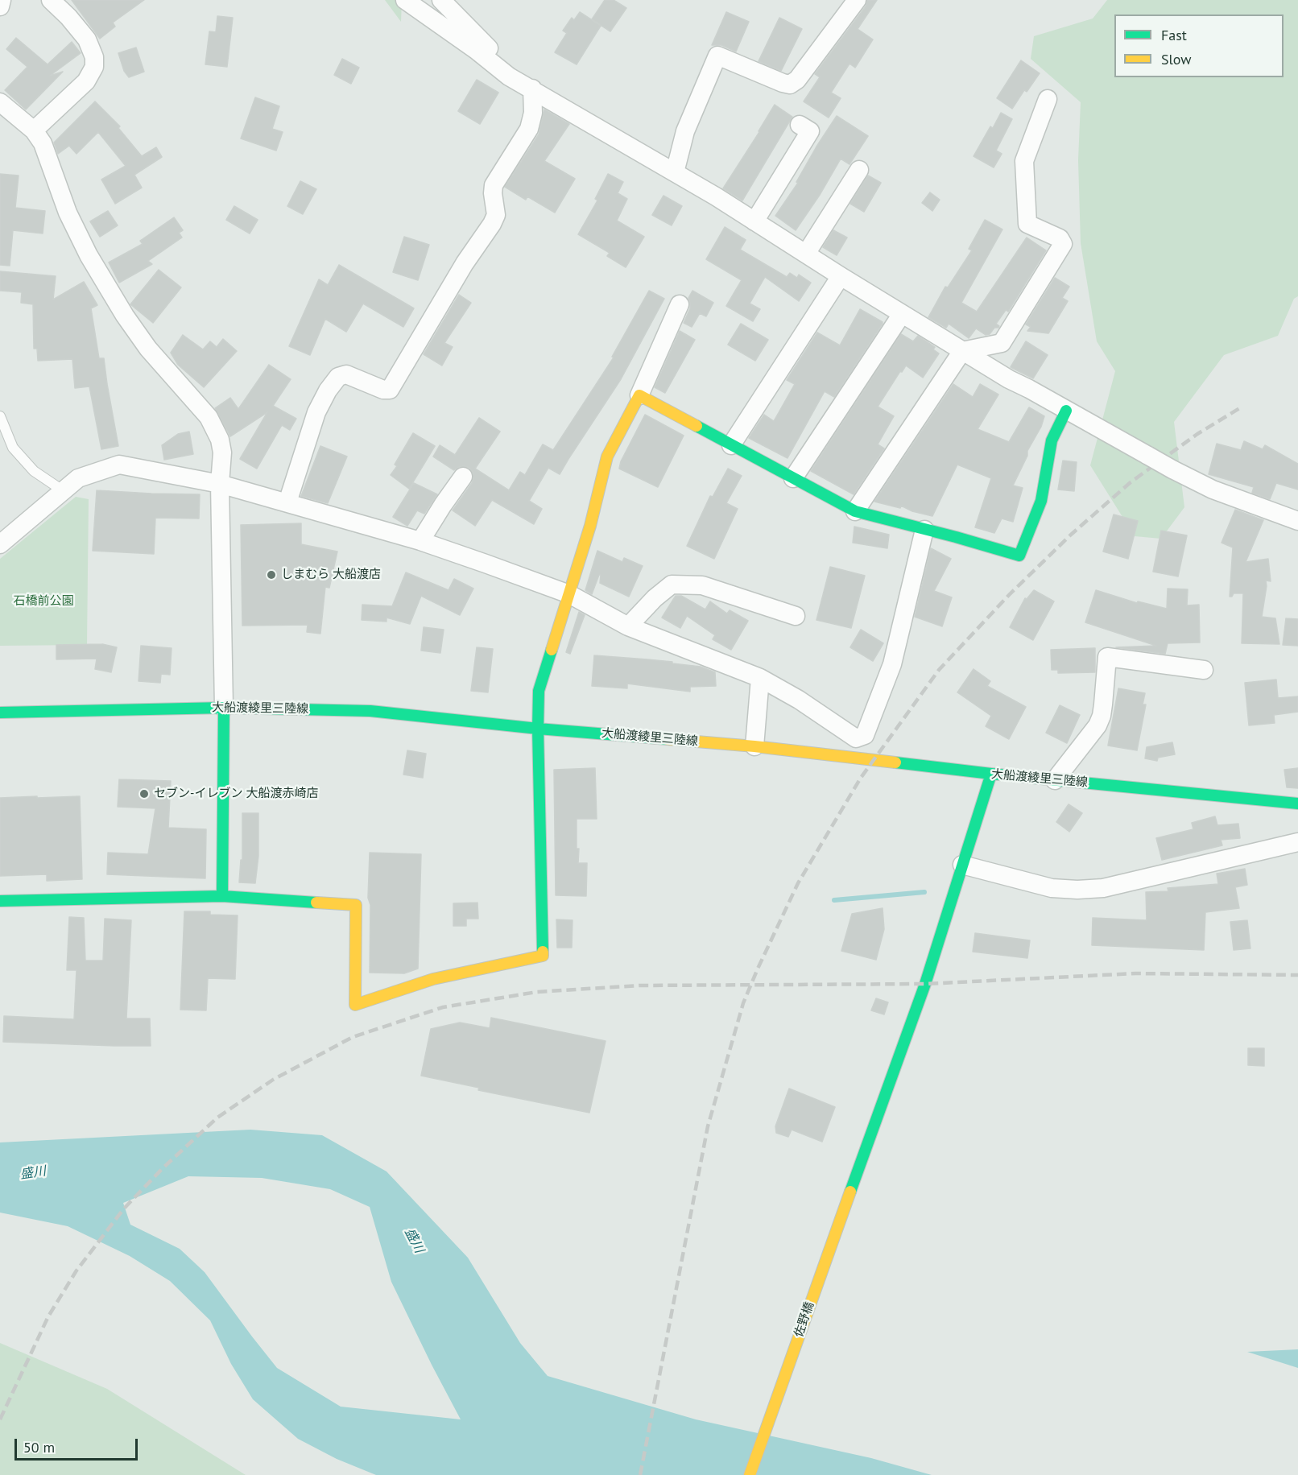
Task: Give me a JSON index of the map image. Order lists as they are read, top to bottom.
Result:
{
  "streets": {
    "street": ["大船渡綾里三陸線", "佐野橋"]
  },
  "crossings": [
    ["大船渡綾里三陸線", "佐野橋"]
  ],
  "water": ["盛川"],
  "parks": ["石橋前公園"],
  "places": ["しまむら 大船渡店", "セブン-イレブン 大船渡赤崎店"],
  "legend": ["Fast", "Slow"],
  "scale_bar": "50 m"
}
